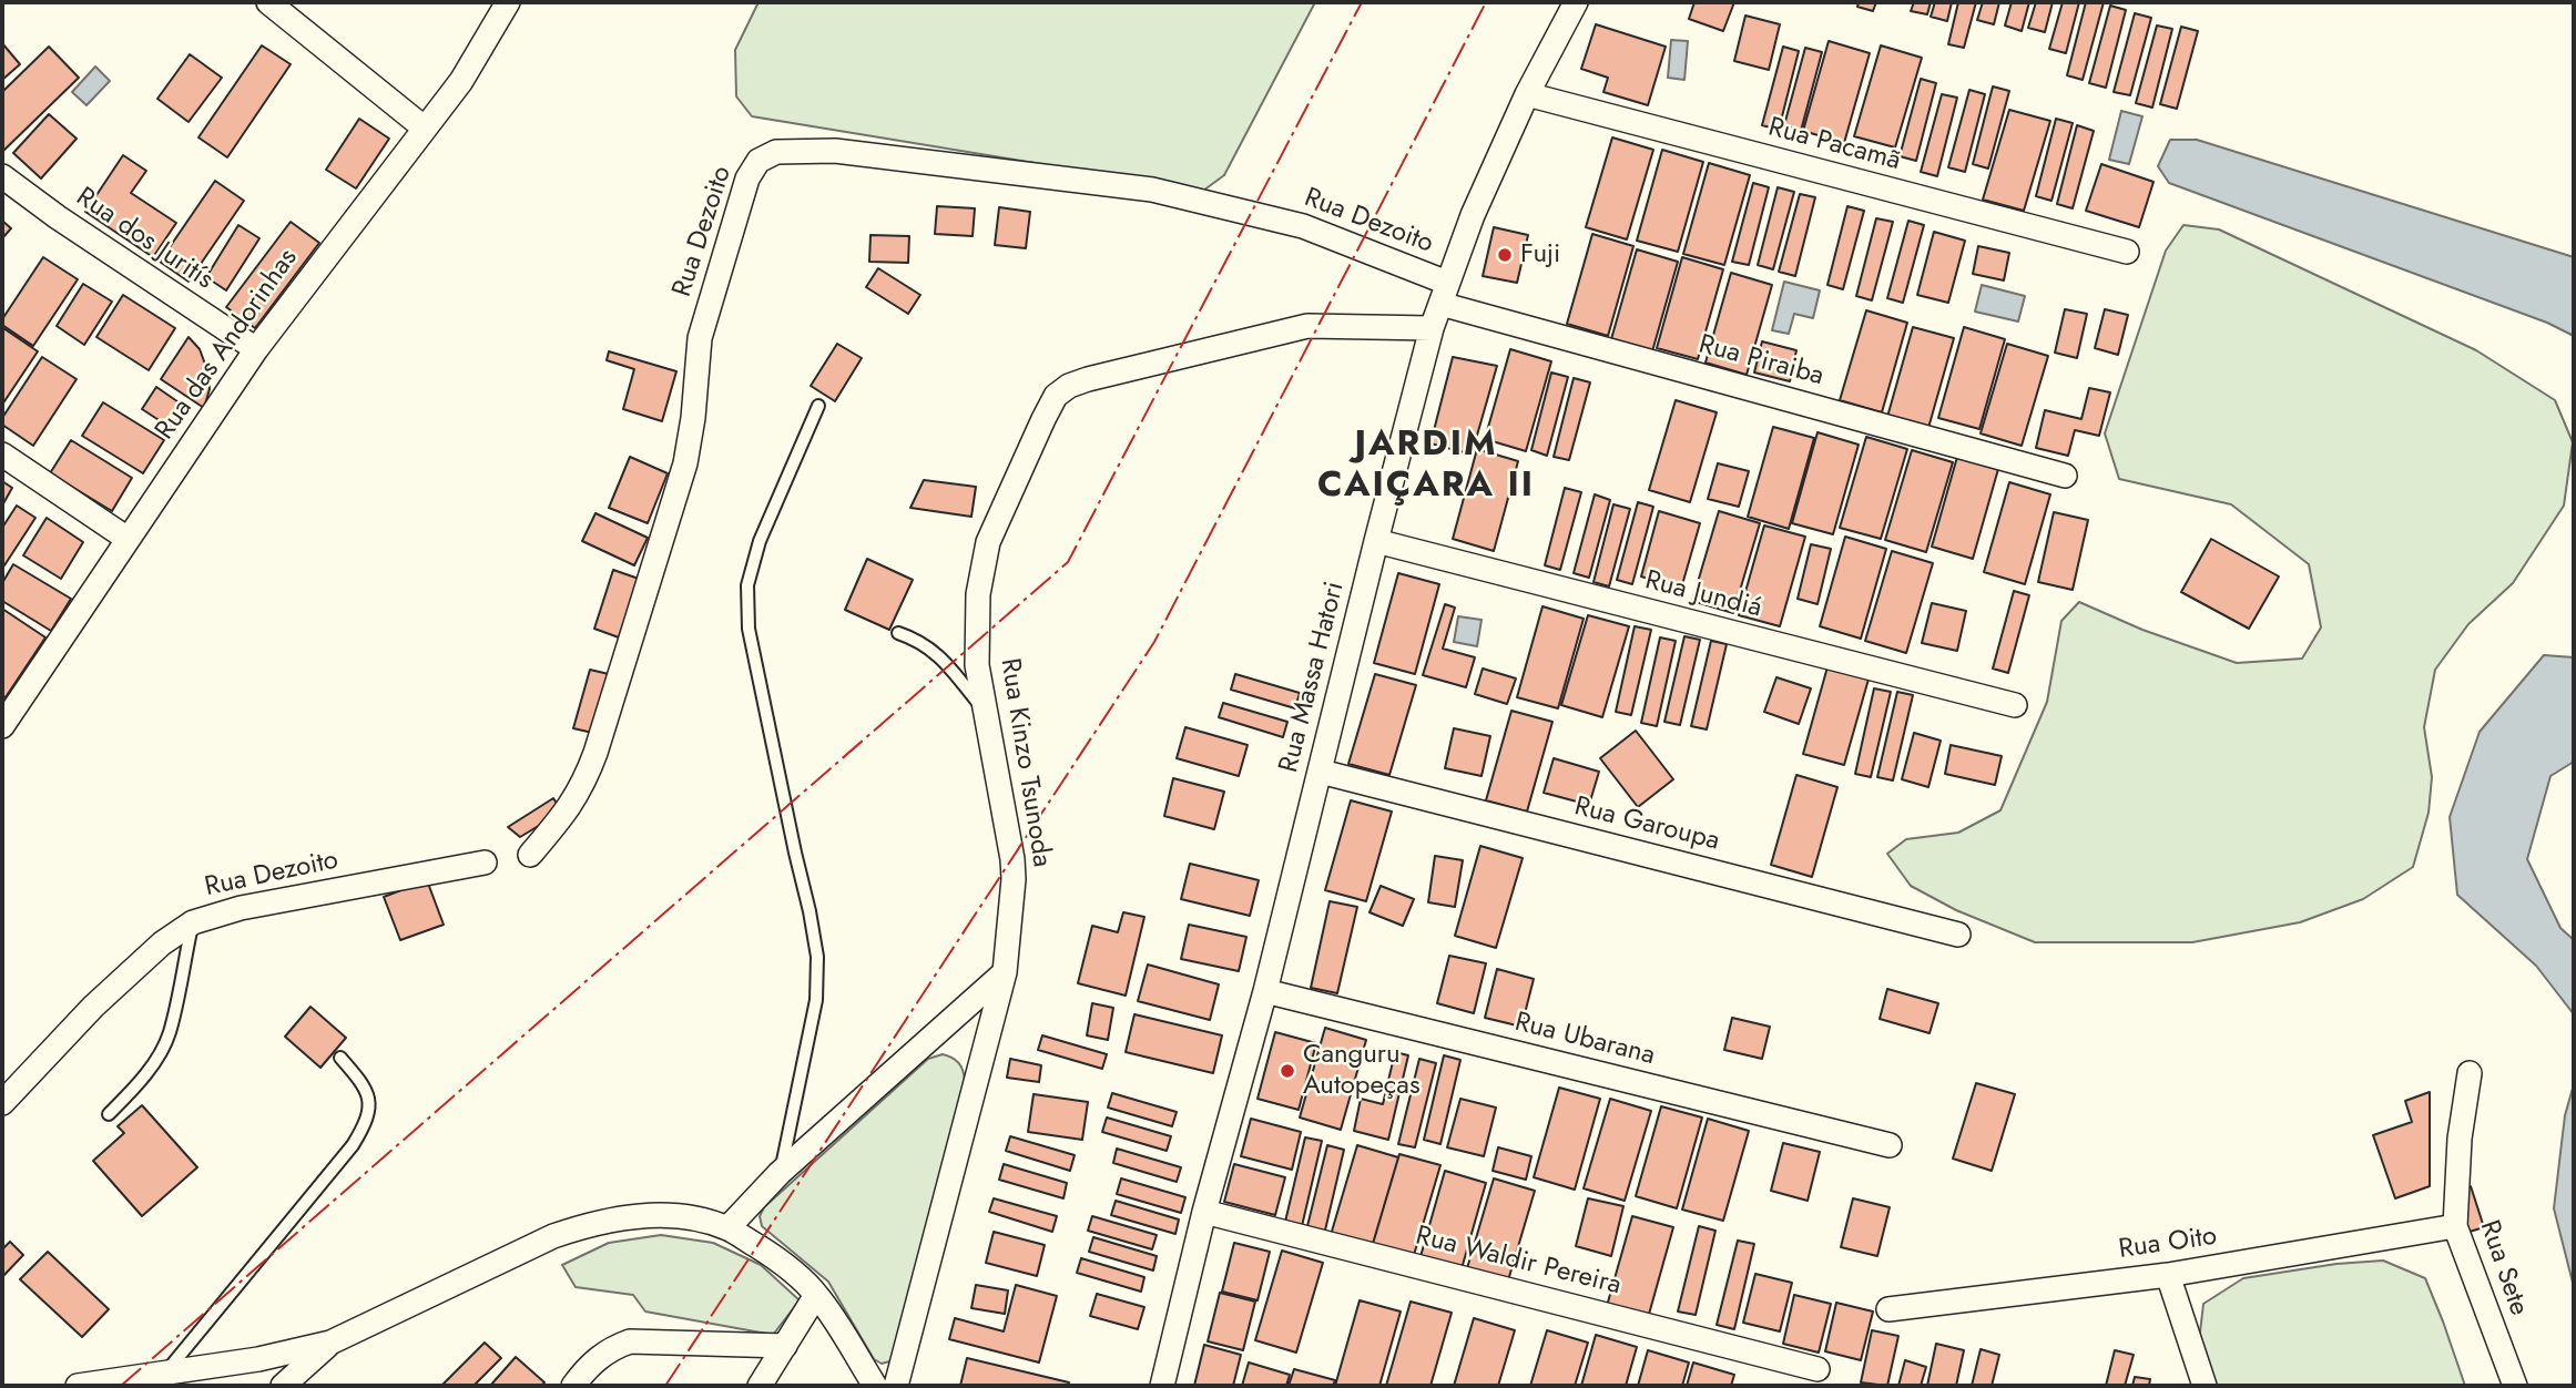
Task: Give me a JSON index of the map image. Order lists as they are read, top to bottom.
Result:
{
  "streets": {
    "street": [
      "Rua Pacamã",
      "Rua Dezoito",
      "Rua dos Juritís",
      "Rua das Andorinhas",
      "Rua Piraiba",
      "Rua Jundiá",
      "Rua Massa Hatori",
      "Rua Kinzo Tsunoda",
      "Rua Garoupa",
      "Rua Ubarana",
      "Rua Oito",
      "Rua Waldir Pereira",
      "Rua Sete"
    ]
  },
  "crossings": [
    ["Rua Pacamã", "Rua Massa Hatori"],
    ["Rua Dezoito", "Rua Piraiba"],
    ["Rua Dezoito", "Rua Massa Hatori"],
    ["Rua dos Juritís", "Rua das Andorinhas"],
    ["Rua Piraiba", "Rua Massa Hatori"],
    ["Rua Jundiá", "Rua Massa Hatori"],
    ["Rua Massa Hatori", "Rua Kinzo Tsunoda"],
    ["Rua Massa Hatori", "Rua Garoupa"],
    ["Rua Massa Hatori", "Rua Ubarana"],
    ["Rua Massa Hatori", "Rua Waldir Pereira"],
    ["Rua Oito", "Rua Sete"]
  ],
  "districts": ["JARDIM CAIÇARA II"],
  "places": ["Fuji", "Canguru Autopeças"]
}
